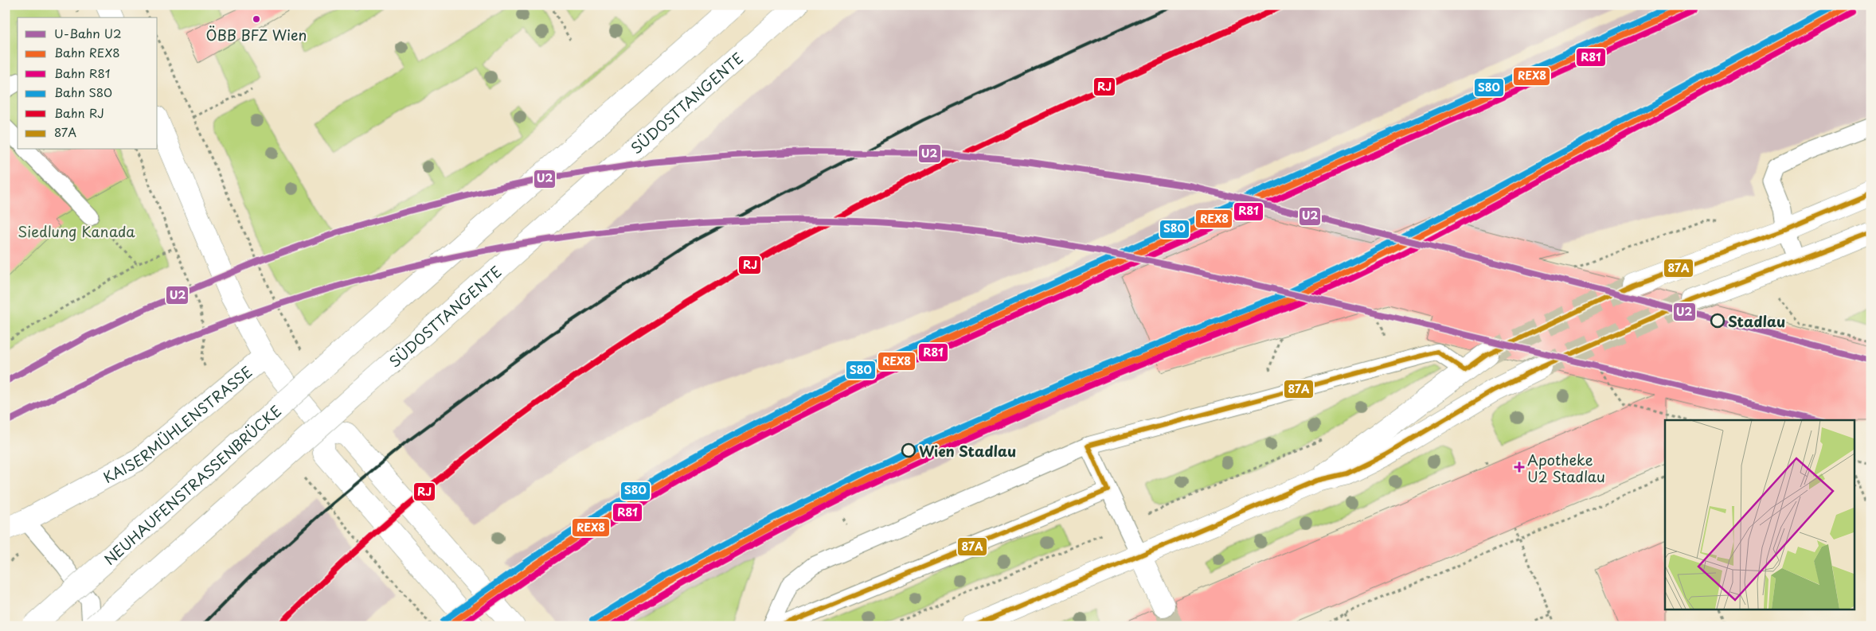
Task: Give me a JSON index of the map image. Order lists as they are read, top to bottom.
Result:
{
  "streets": {
    "main road": ["SÜDOSTTANGENTE", "KAISERMÜHLENSTRASSE", "NEUHAUFENSTRASSENBRÜCKE"]
  },
  "parks": ["Siedlung Kanada"],
  "places": {
    "other": ["ÖBB BFZ Wien", "Stadlau", "Wien Stadlau"],
    "health": ["Apotheke U2 Stadlau"]
  },
  "lines": [
    "rail line REX8",
    "rail line S80",
    "rail line RJ",
    "rail line R81",
    "metro line U2",
    "transit line 87A"
  ],
  "legend": [
    "U-Bahn U2",
    "Bahn REX8",
    "Bahn R81",
    "Bahn S80",
    "Bahn RJ",
    "87A"
  ]
}
